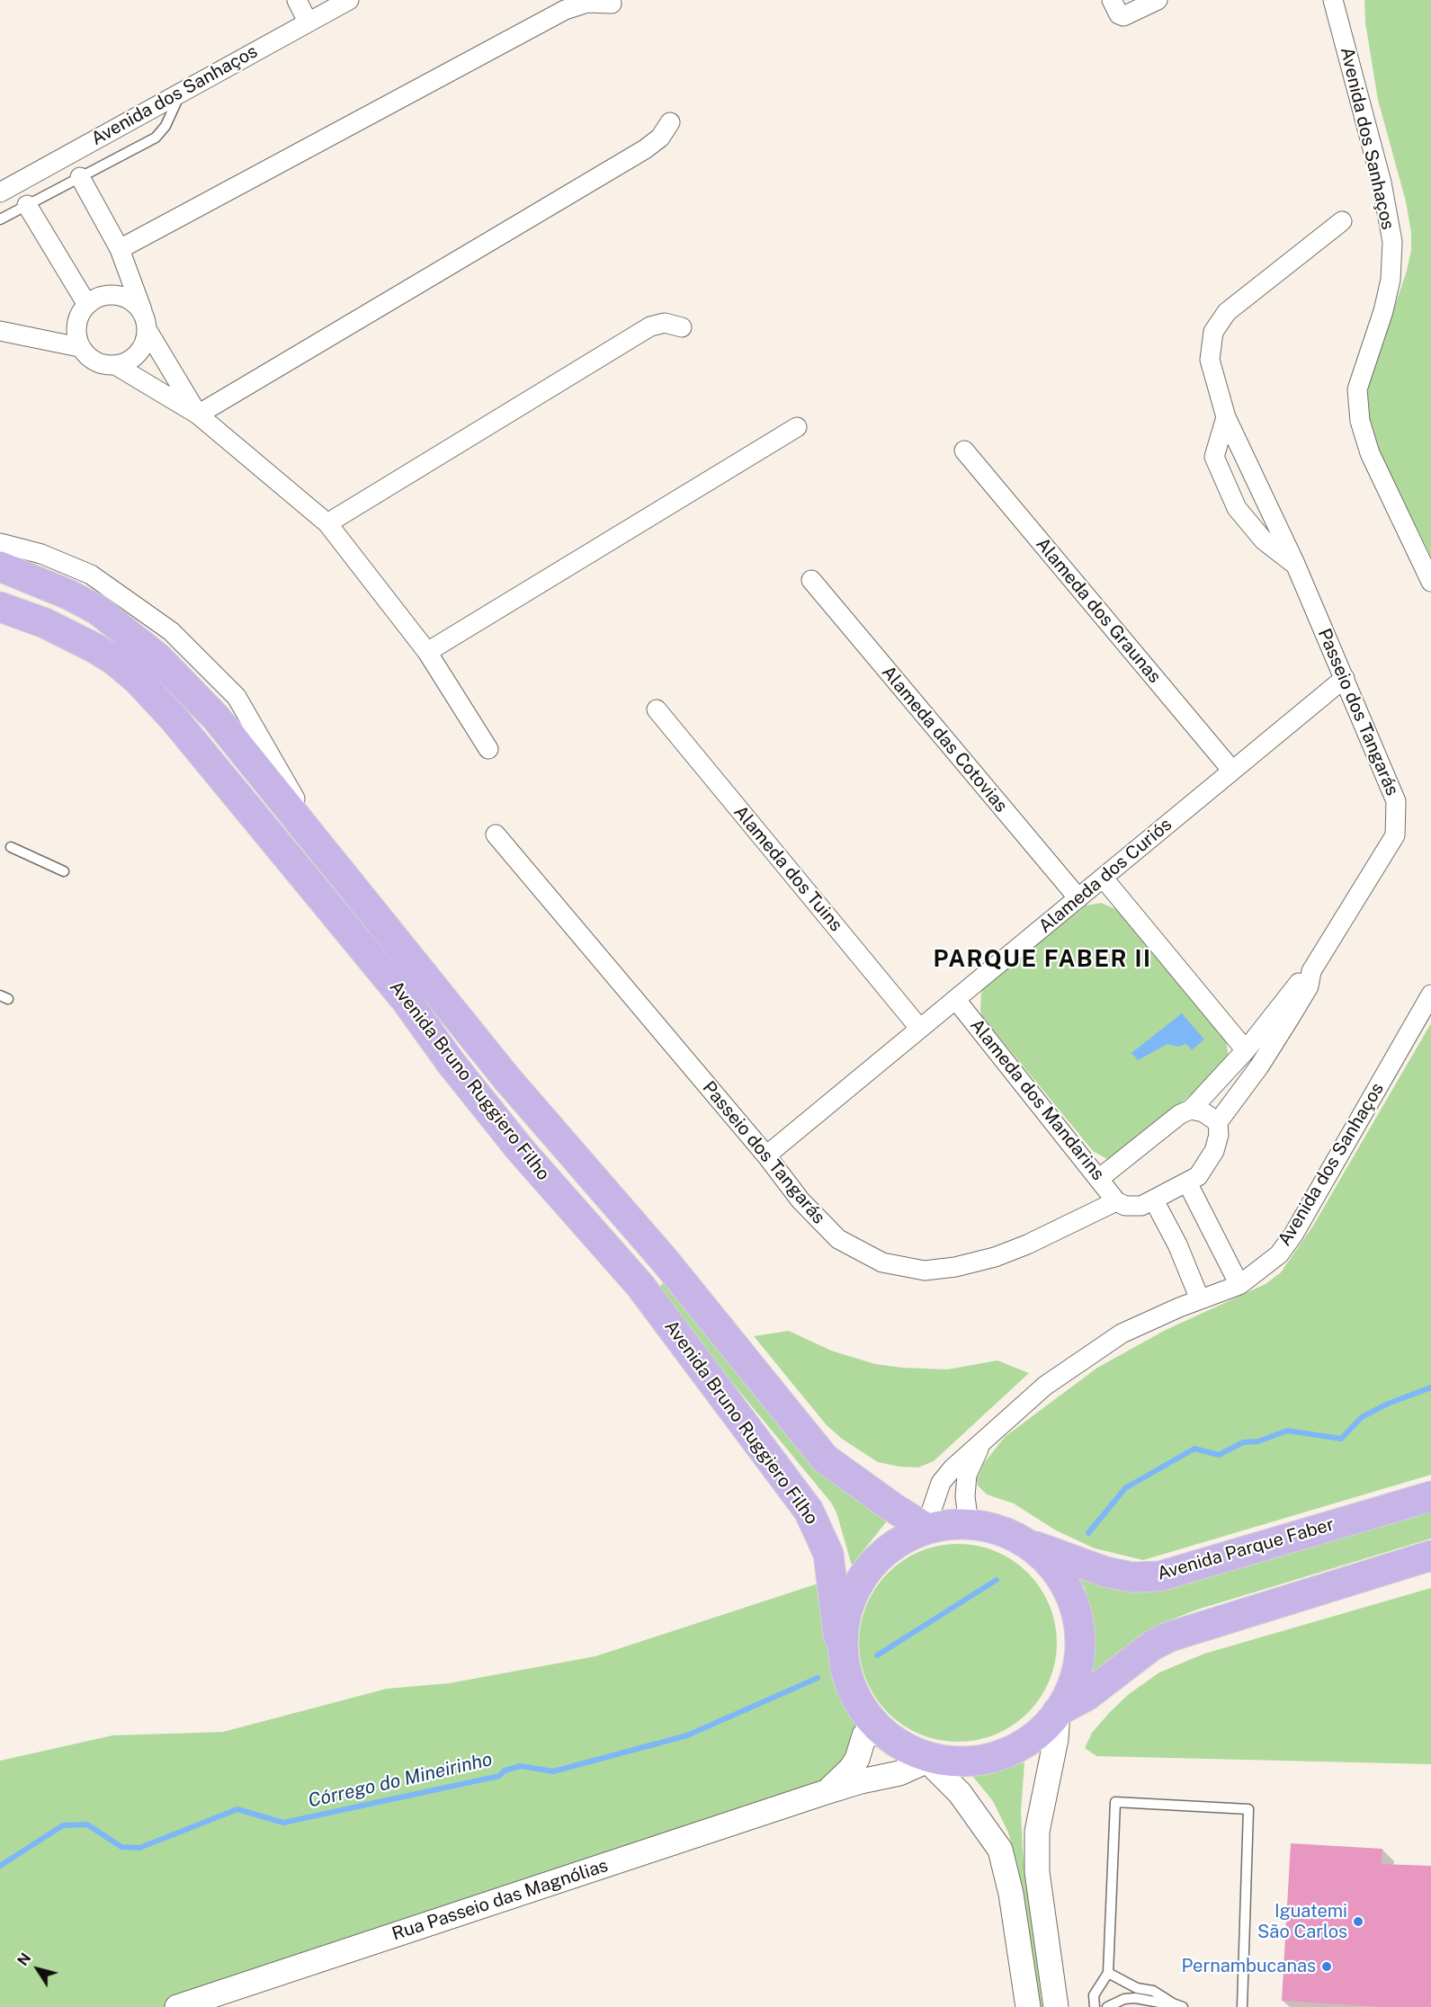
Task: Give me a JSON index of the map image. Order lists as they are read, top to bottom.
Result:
{
  "streets": {
    "main road": ["Avenida Bruno Ruggiero Filho", "Avenida Parque Faber"],
    "street": [
      "Avenida dos Sanhaços",
      "Alameda dos Graunas",
      "Passeio dos Tangarás",
      "Alameda das Cotovias",
      "Alameda dos Tuins",
      "Alameda dos Curiós",
      "Alameda dos Mandarins",
      "Rua Passeio das Magnólias"
    ]
  },
  "crossings": [
    ["Avenida dos Sanhaços", "Avenida Bruno Ruggiero Filho"],
    ["Alameda dos Graunas", "Alameda dos Curiós"],
    ["Passeio dos Tangarás", "Alameda dos Curiós"],
    ["Passeio dos Tangarás", "Alameda dos Mandarins"],
    ["Alameda das Cotovias", "Alameda dos Curiós"],
    ["Alameda dos Tuins", "Alameda dos Curiós"],
    ["Alameda dos Curiós", "Alameda dos Mandarins"],
    ["Avenida Bruno Ruggiero Filho", "Rua Passeio das Magnólias"]
  ],
  "districts": ["PARQUE FABER II"],
  "water": ["Córrego do Mineirinho"],
  "places": ["Iguatemi São Carlos", "Pernambucanas"],
  "north": "top left"
}
